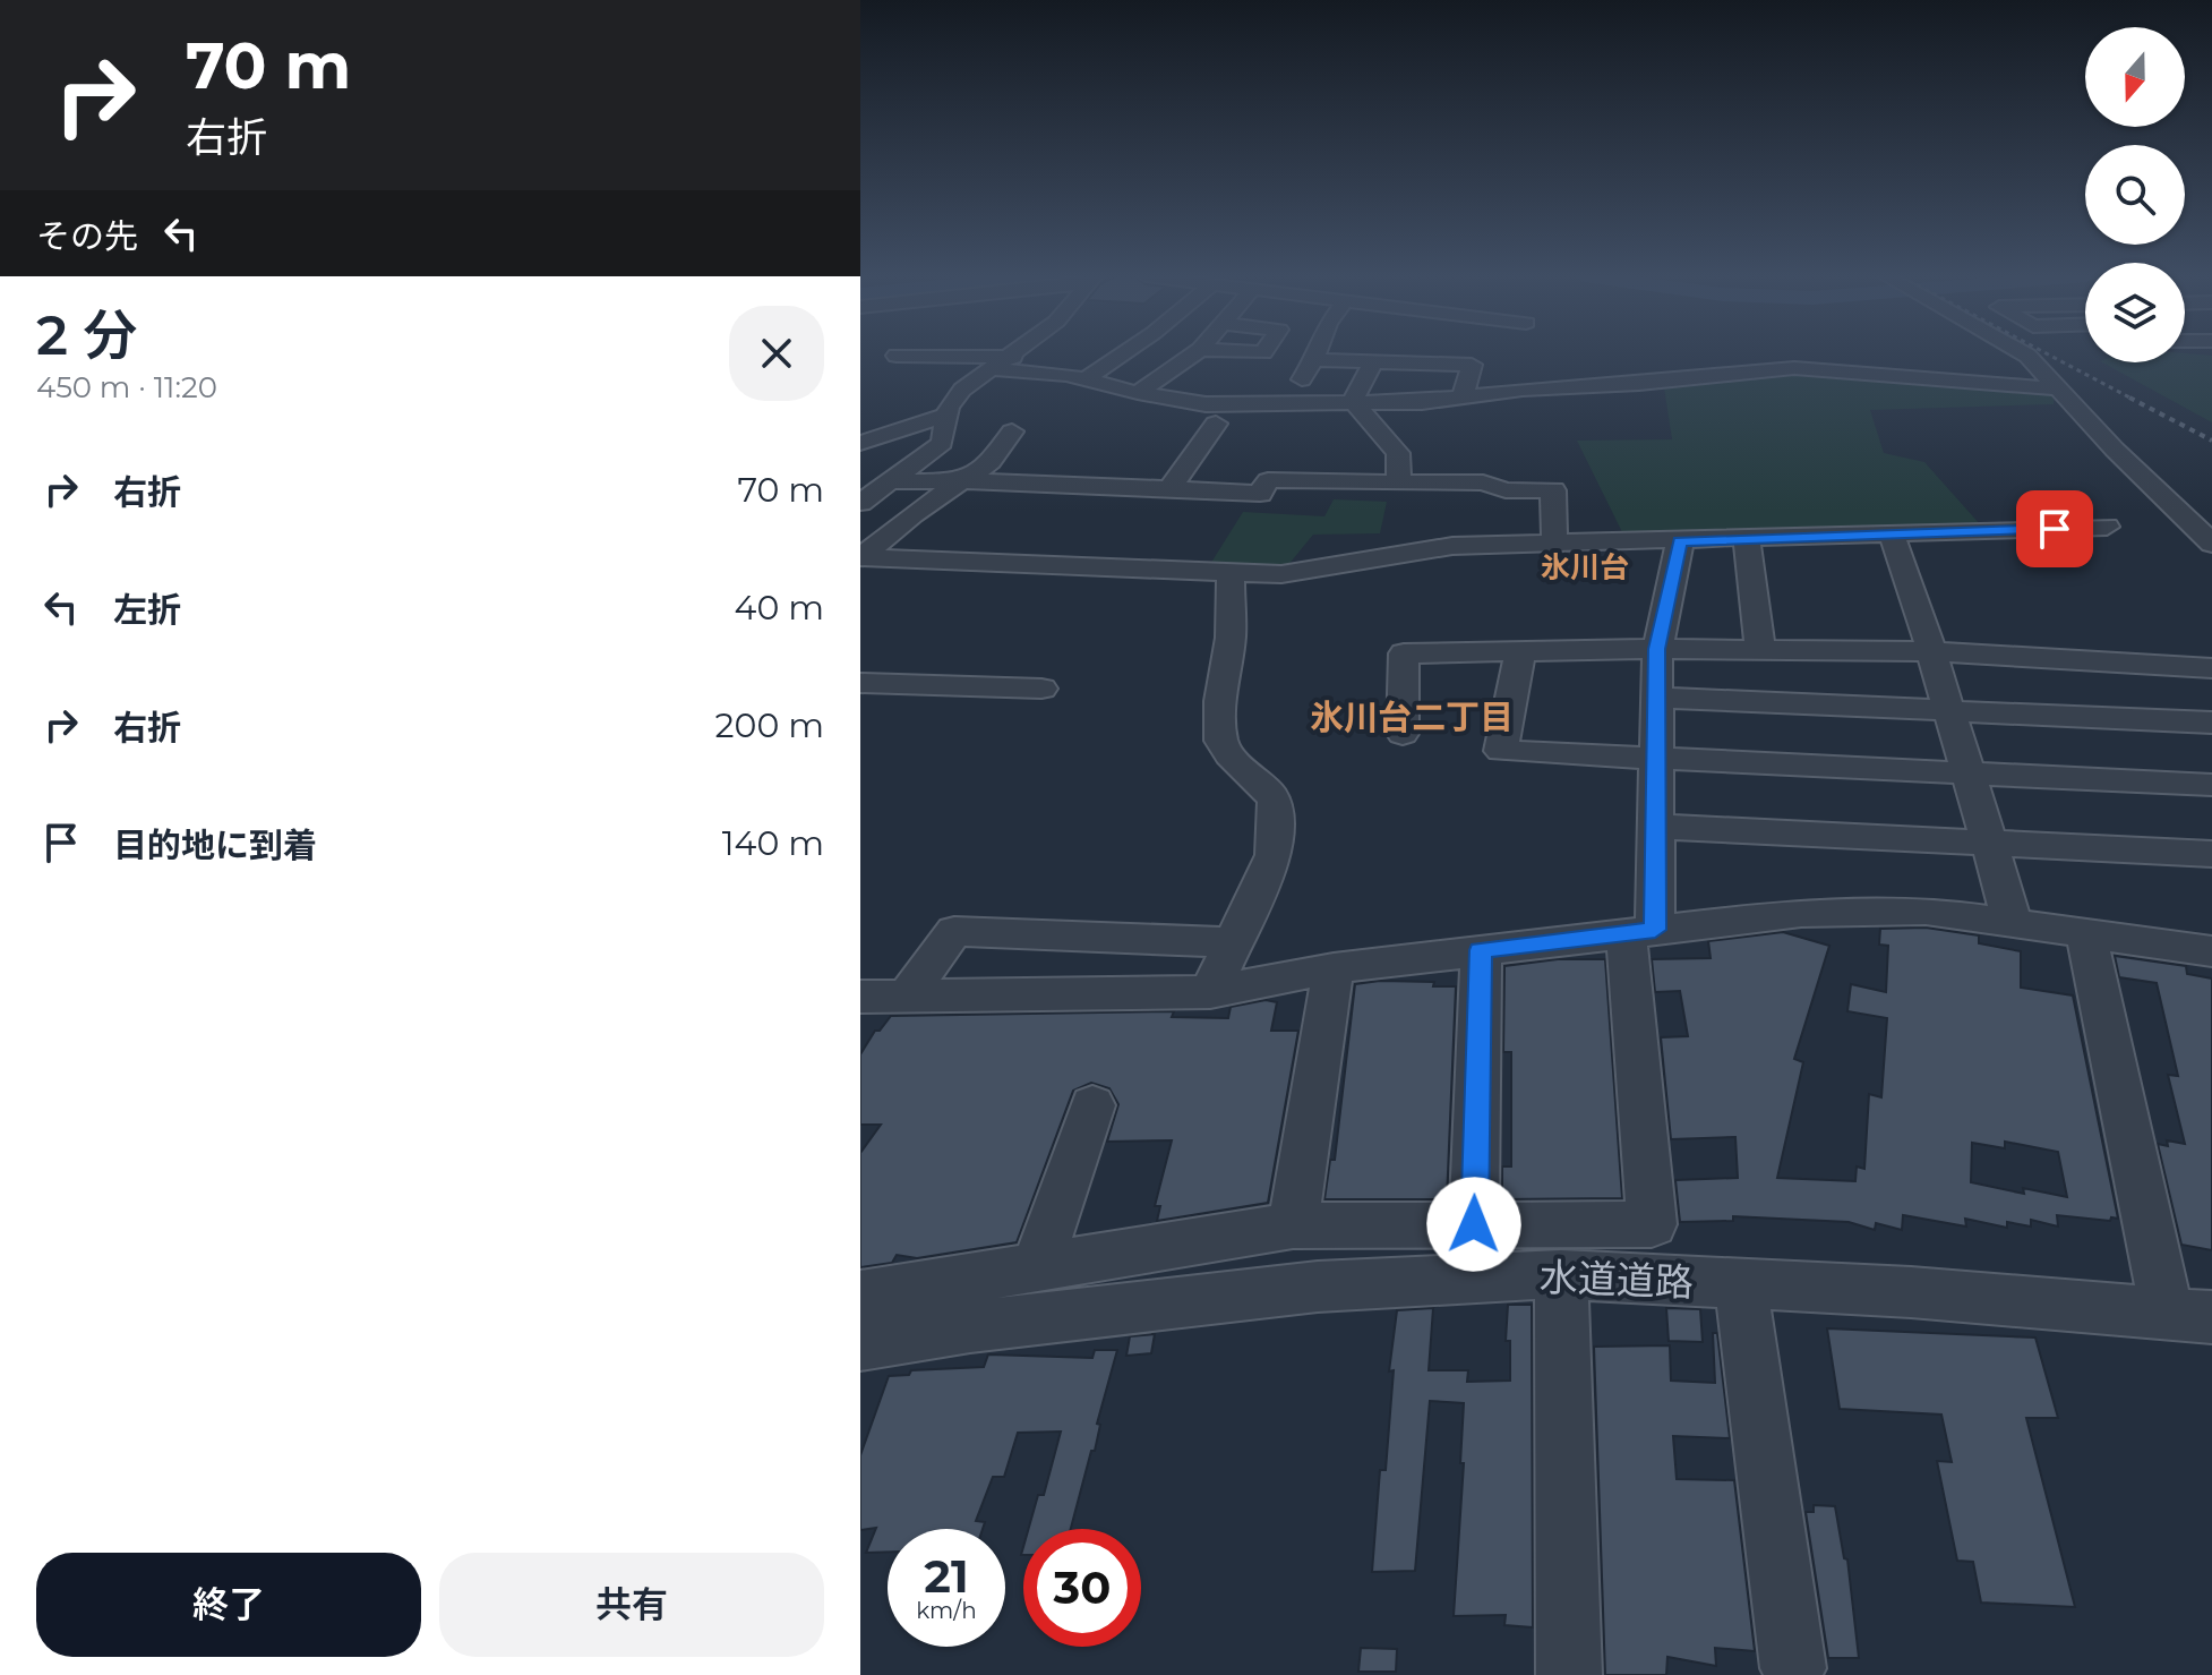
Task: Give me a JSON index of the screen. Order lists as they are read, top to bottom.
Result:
{
  "streets": {
    "street": ["水道道路"]
  },
  "districts": ["氷川台", "氷川台二丁目"],
  "north": "bottom",
  "page": {
    "turn": ["70 m", "右折"],
    "then": "その先",
    "heading": ["2 分", "450 m · 11:20"],
    "list": [
      {
        "name": "右折",
        "value": "70 m"
      },
      {
        "name": "左折",
        "value": "40 m"
      },
      {
        "name": "右折",
        "value": "200 m"
      },
      {
        "name": "目的地に到着",
        "value": "140 m"
      }
    ],
    "speed": "21 km/h",
    "limit": "30",
    "buttons": ["終了", "共有"]
  }
}
